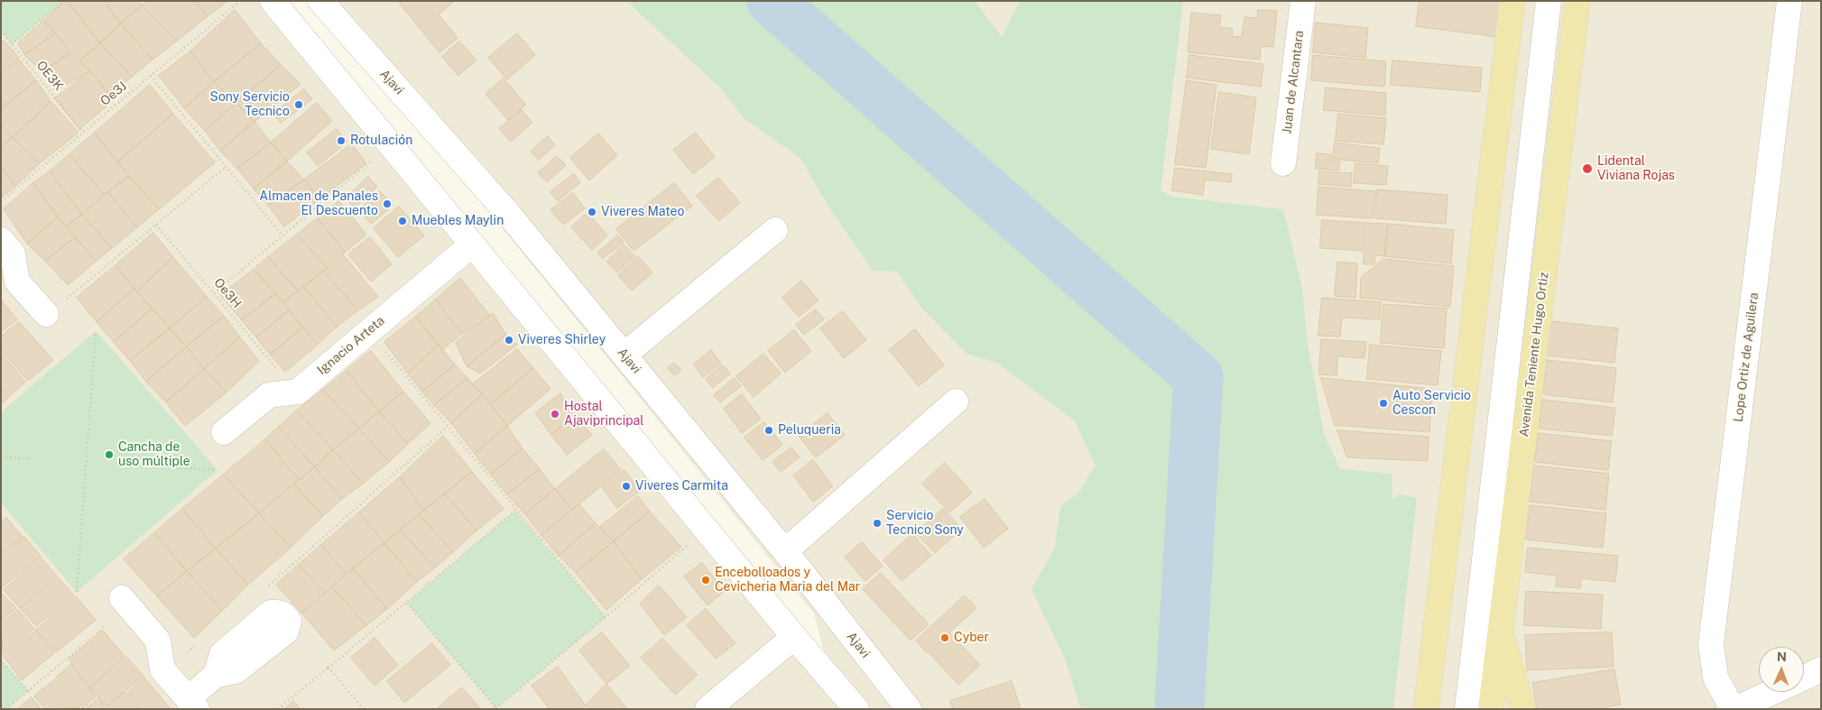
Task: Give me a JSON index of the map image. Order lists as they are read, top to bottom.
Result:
{
  "streets": {
    "main road": ["Avenida Teniente Hugo Ortiz"],
    "street": [
      "Ajavi",
      "Juan de Alcantara",
      "Ignacio Arteta",
      "Lope Ortiz de Aguilera"
    ],
    "path": ["OE3K", "Oe3J", "Oe3H"]
  },
  "crossings": [
    ["OE3K", "Oe3J"]
  ],
  "places": [
    "Sony Servicio Tecnico",
    "Rotulación",
    "Lidental Viviana Rojas",
    "Almacen de Panales El Descuento",
    "Viveres Mateo",
    "Muebles Maylin",
    "Viveres Shirley",
    "Auto Servicio Cescon",
    "Hostal Ajaviprincipal",
    "Peluqueria",
    "Cancha de uso múltiple",
    "Viveres Carmita",
    "Servicio Tecnico Sony",
    "Encebolloados y Cevicheria Maria del Mar",
    "Cyber"
  ],
  "north": "top"
}
